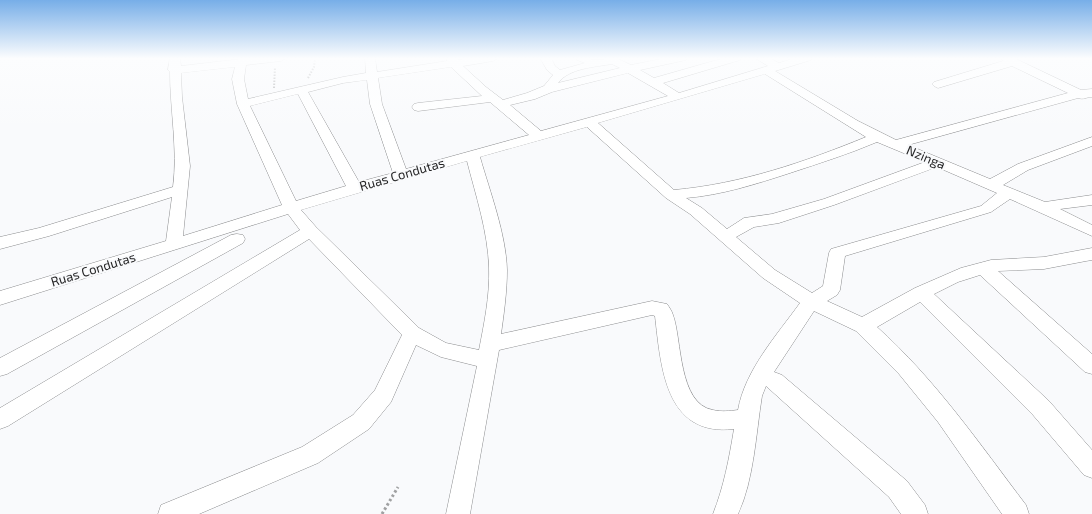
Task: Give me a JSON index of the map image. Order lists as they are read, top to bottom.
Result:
{
  "streets": {
    "street": ["Nzinga", "Ruas Condutas"]
  }
}
